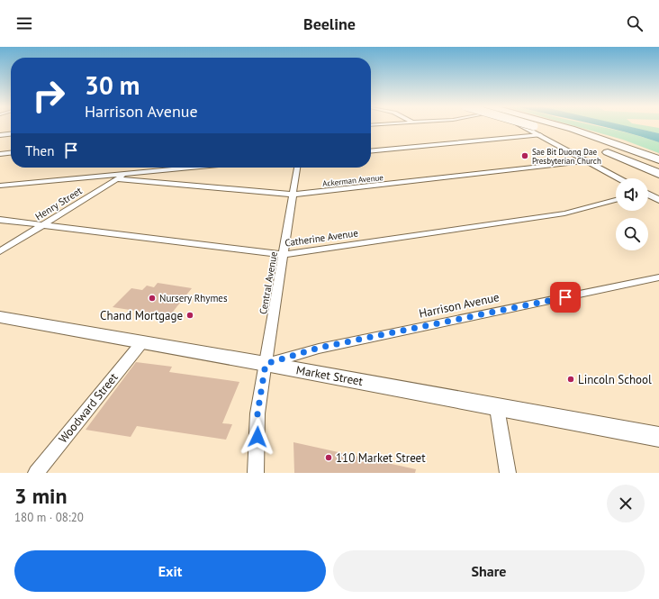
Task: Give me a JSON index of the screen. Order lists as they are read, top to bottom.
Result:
{
  "streets": {
    "main road": ["Market Street"],
    "street": [
      "Ackerman Avenue",
      "Henry Street",
      "Catherine Avenue",
      "Central Avenue",
      "Harrison Avenue",
      "Woodward Street"
    ]
  },
  "crossings": [
    ["Ackerman Avenue", "Henry Street"],
    ["Ackerman Avenue", "Central Avenue"],
    ["Henry Street", "Catherine Avenue"],
    ["Catherine Avenue", "Central Avenue"],
    ["Central Avenue", "Harrison Avenue"],
    ["Central Avenue", "Market Street"],
    ["Harrison Avenue", "Market Street"],
    ["Market Street", "Woodward Street"]
  ],
  "places": [
    "Sae Bit Duong Dae Presbyterian Church",
    "Nursery Rhymes",
    "Chand Mortgage",
    "Lincoln School",
    "110 Market Street"
  ],
  "page": {
    "header": "Beeline",
    "turn": ["30 m", "Harrison Avenue"],
    "then": "Then",
    "heading": ["3 min", "180 m · 08:20"],
    "buttons": ["Exit", "Share"]
  }
}
